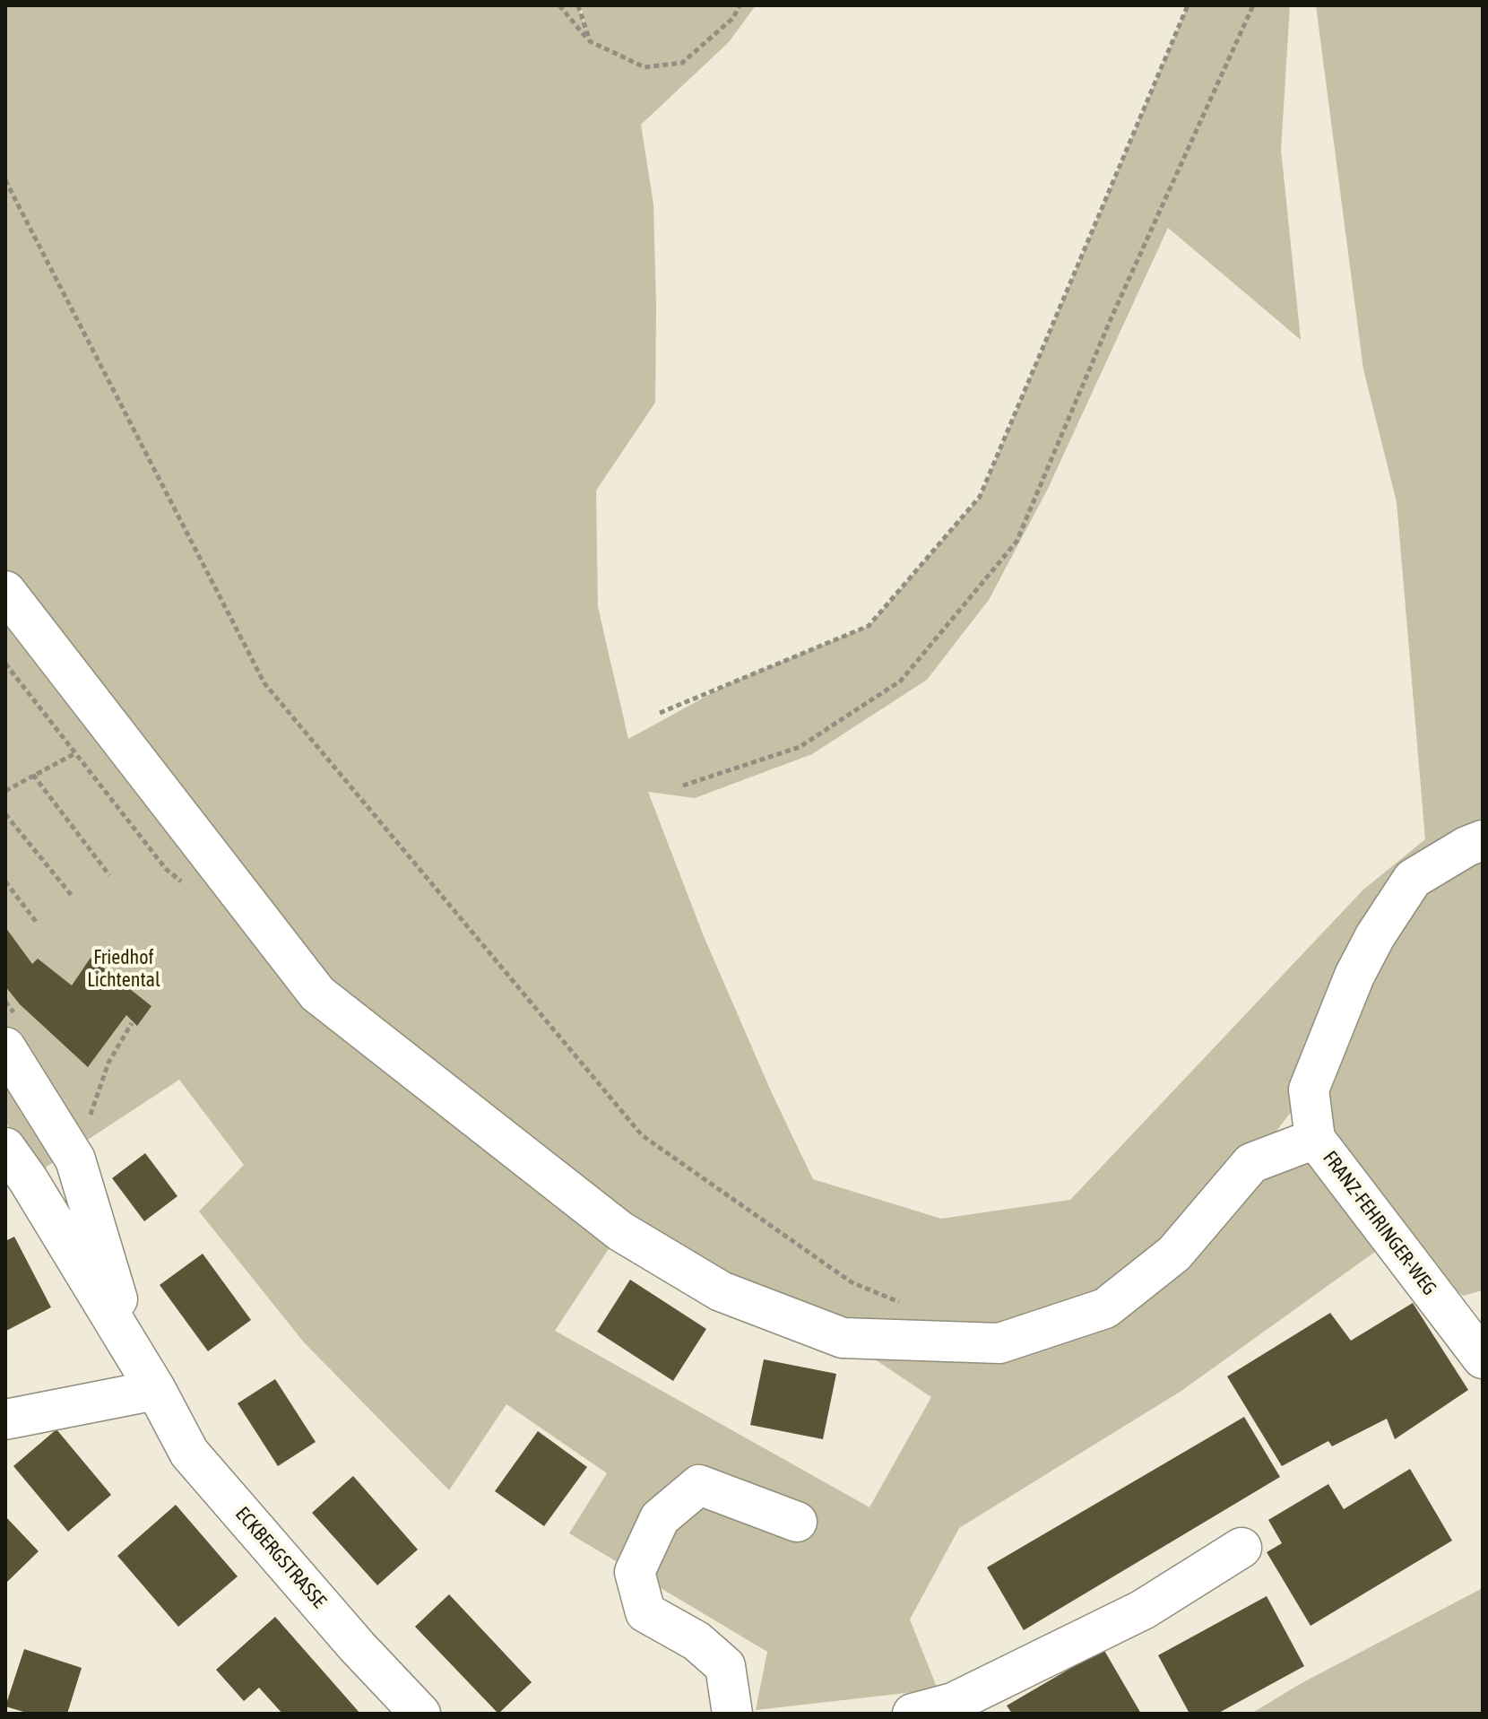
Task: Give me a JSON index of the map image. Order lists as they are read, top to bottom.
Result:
{
  "streets": {
    "street": ["FRANZ-FEHRINGER-WEG", "ECKBERGSTRASSE"]
  },
  "parks": ["Friedhof Lichtental"]
}
